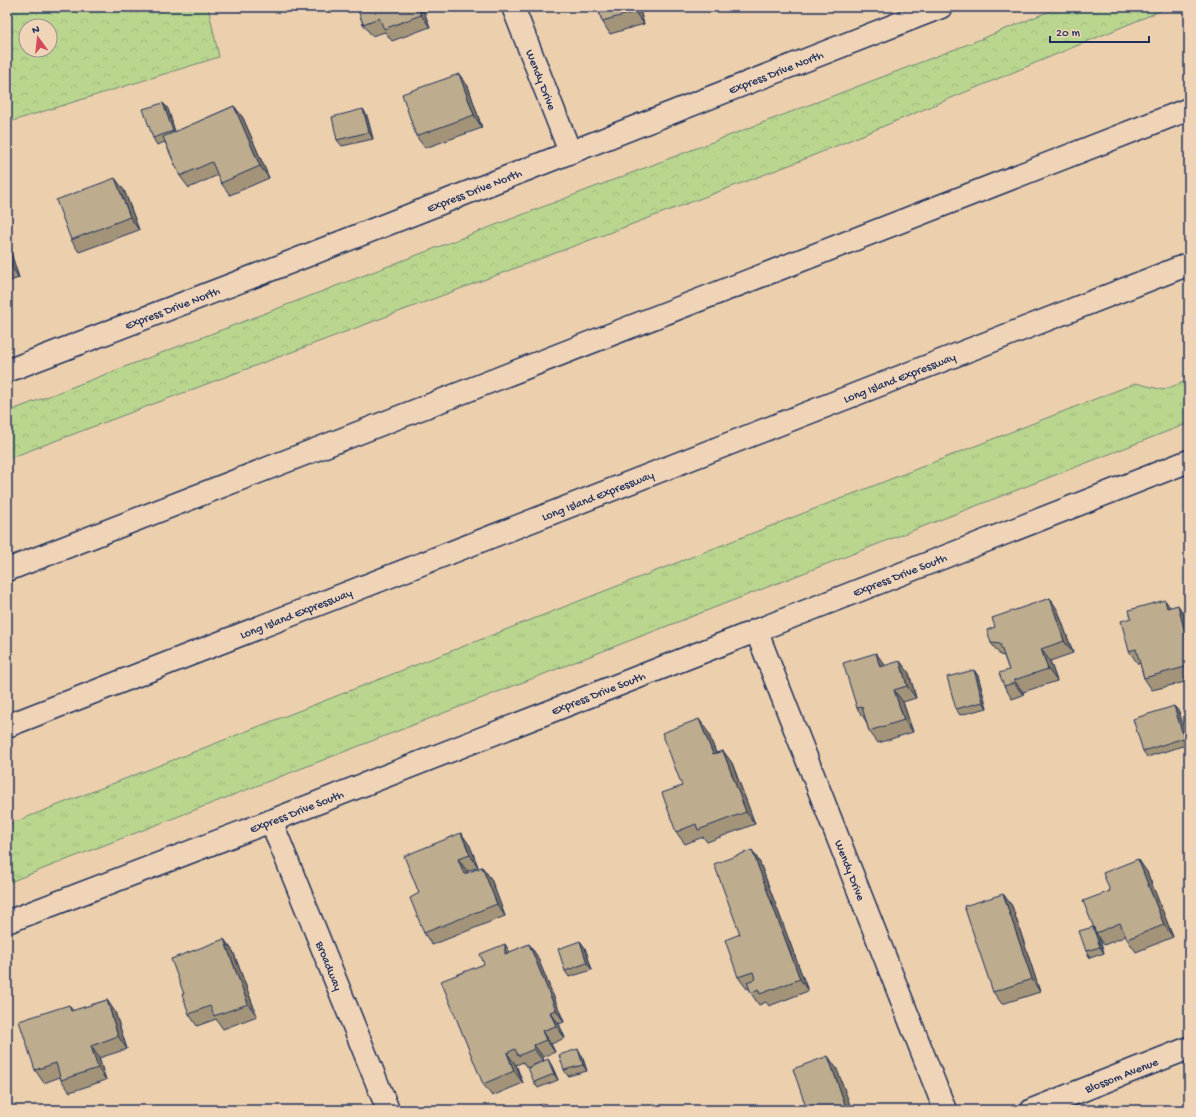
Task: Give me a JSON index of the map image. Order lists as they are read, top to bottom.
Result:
{
  "streets": {
    "main road": [
      "Express Drive North",
      "Wendy Drive",
      "Long Island Expressway",
      "Express Drive South",
      "Broadway",
      "Blossom Avenue"
    ]
  },
  "crossings": [
    ["Express Drive North", "Wendy Drive"],
    ["Wendy Drive", "Express Drive South"],
    ["Express Drive South", "Broadway"]
  ],
  "scale_bar": "20 m",
  "north": "top"
}
